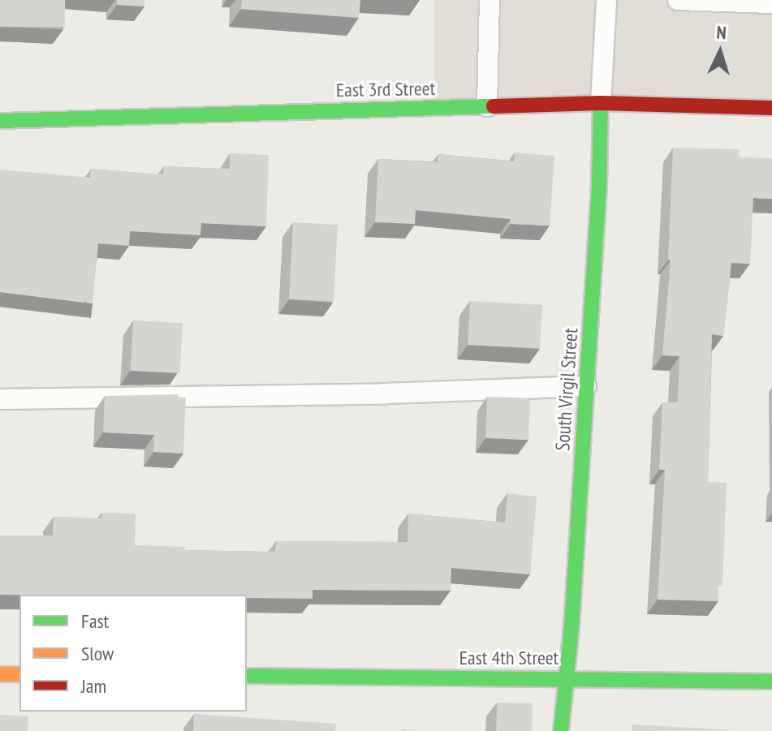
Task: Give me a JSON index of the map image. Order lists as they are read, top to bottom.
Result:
{
  "streets": {
    "street": ["East 3rd Street", "South Virgil Street", "East 4th Street"]
  },
  "crossings": [
    ["East 3rd Street", "South Virgil Street"],
    ["South Virgil Street", "East 4th Street"]
  ],
  "legend": ["Fast", "Slow", "Jam"],
  "north": "top"
}
